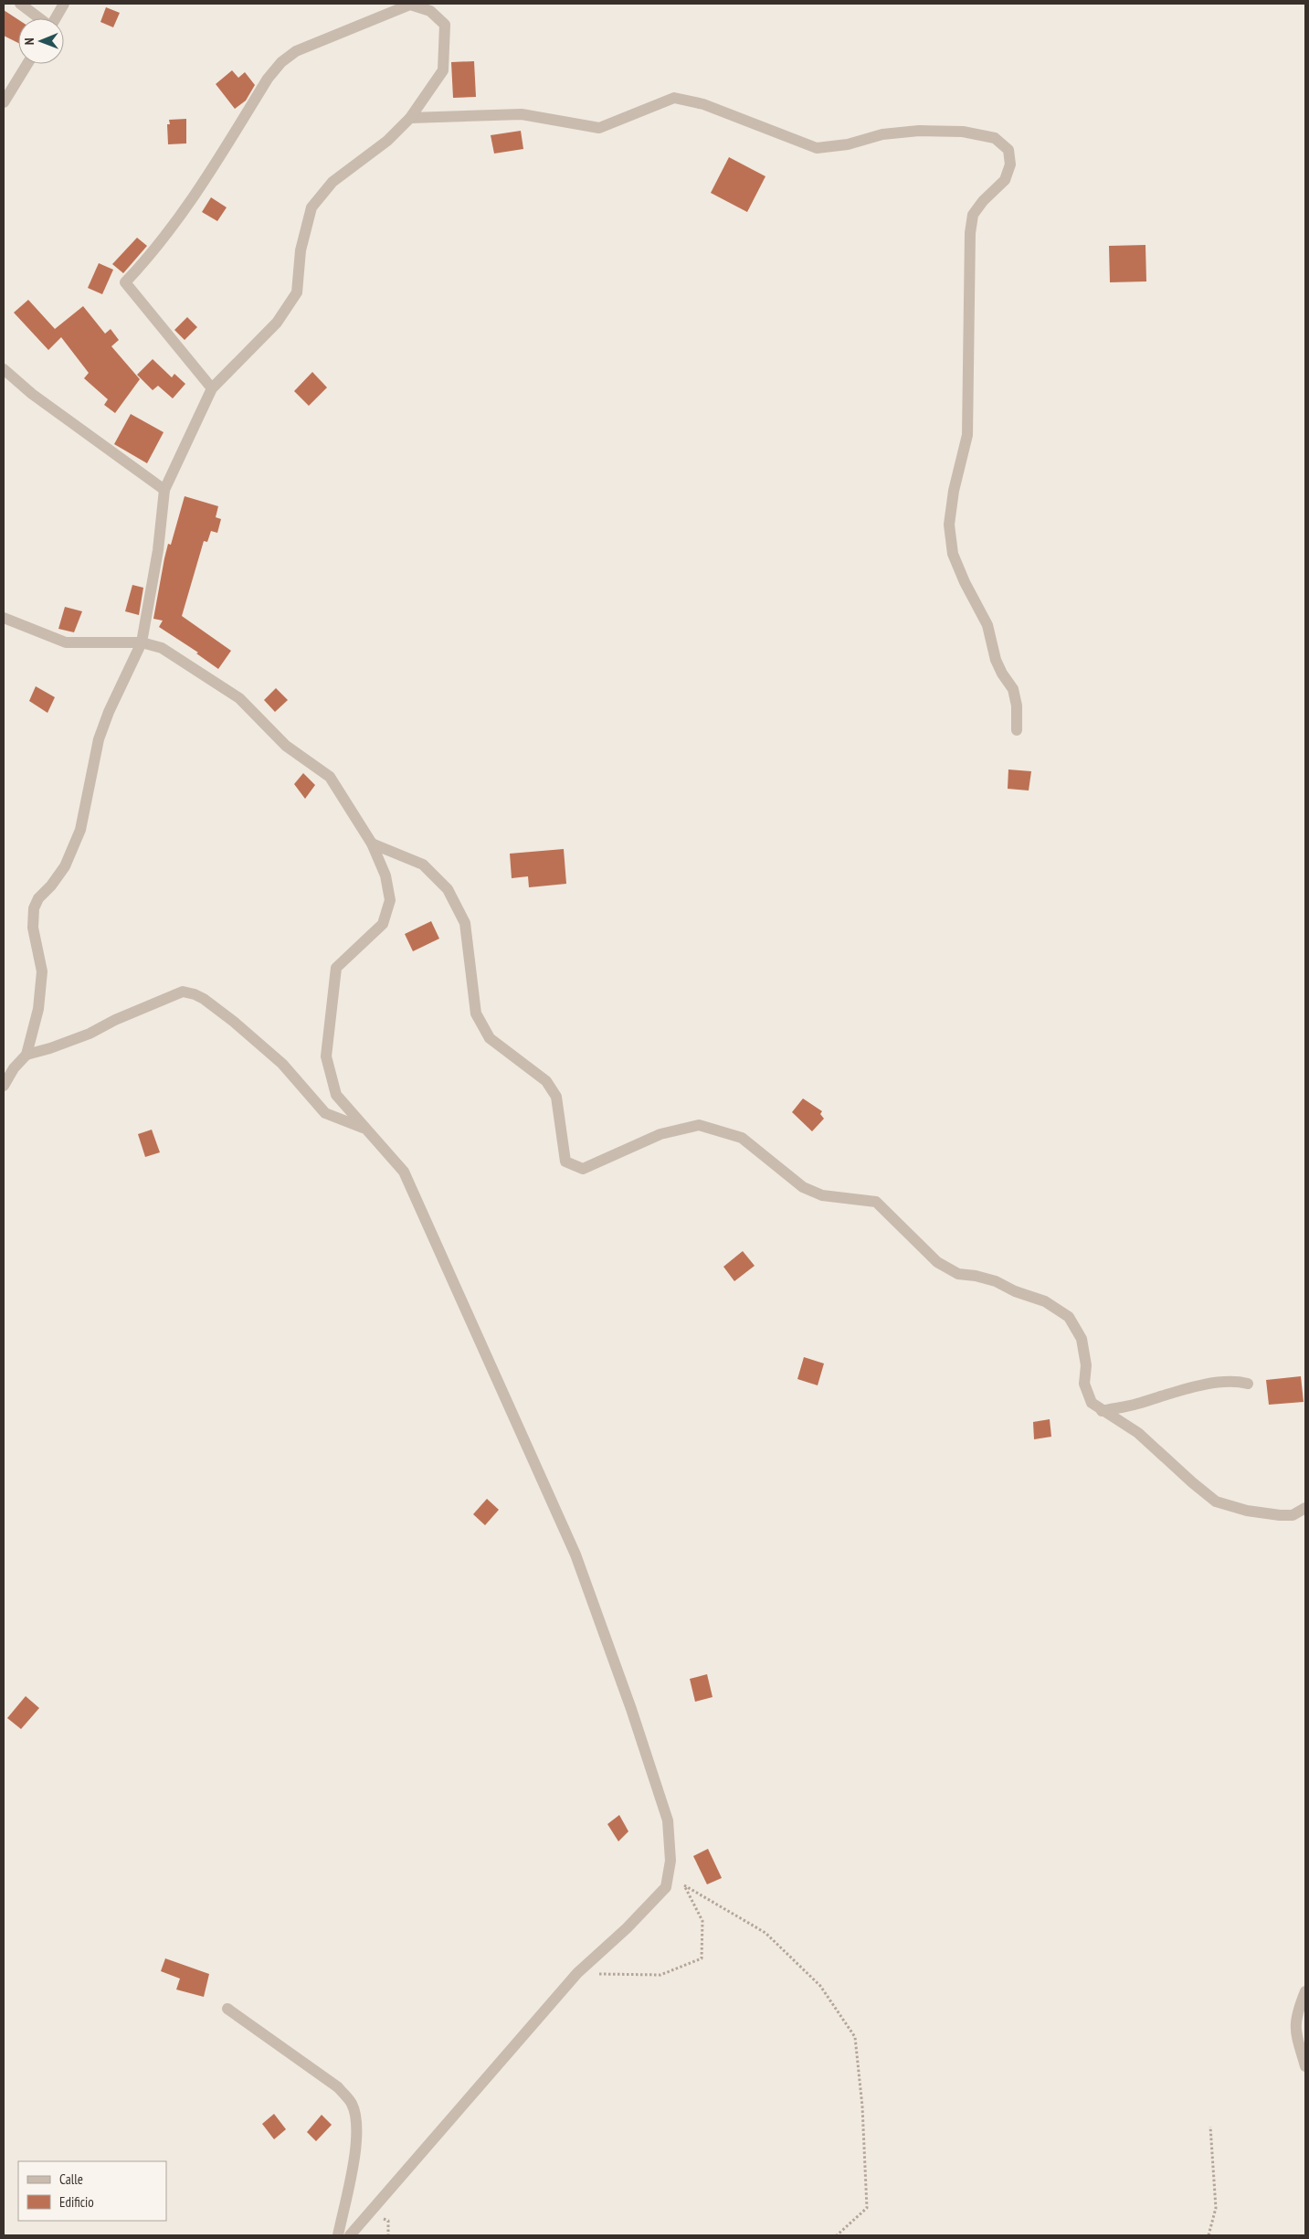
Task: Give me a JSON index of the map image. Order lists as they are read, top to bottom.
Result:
{
  "legend": ["Calle", "Edificio"],
  "north": "left"
}
